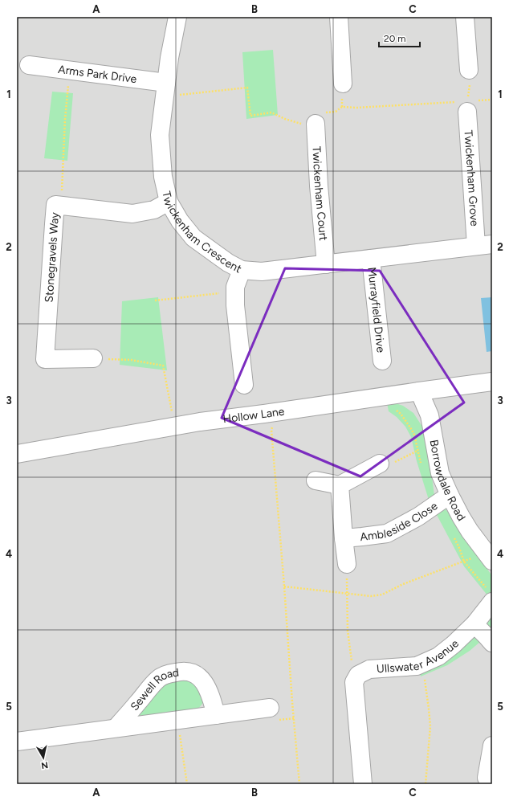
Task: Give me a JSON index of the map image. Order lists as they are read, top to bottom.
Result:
{
  "streets": {
    "street": [
      "Arms Park Drive",
      "Twickenham Grove",
      "Twickenham Court",
      "Twickenham Crescent",
      "Stonegravels Way",
      "Murrayfield Drive",
      "Hollow Lane",
      "Borrowdale Road",
      "Ambleside Close",
      "Ullswater Avenue",
      "Sewell Road"
    ]
  },
  "crossings": [
    ["Arms Park Drive", "Twickenham Crescent"],
    ["Twickenham Grove", "Twickenham Crescent"],
    ["Twickenham Court", "Twickenham Crescent"],
    ["Twickenham Crescent", "Stonegravels Way"],
    ["Twickenham Crescent", "Murrayfield Drive"],
    ["Hollow Lane", "Borrowdale Road"],
    ["Borrowdale Road", "Ambleside Close"]
  ],
  "scale_bar": "20 m",
  "north": "bottom",
  "grid": {
    "columns": ["A", "B", "C"],
    "rows": [
      "1",
      "2",
      "3",
      "4",
      "5"
    ]
  }
}
